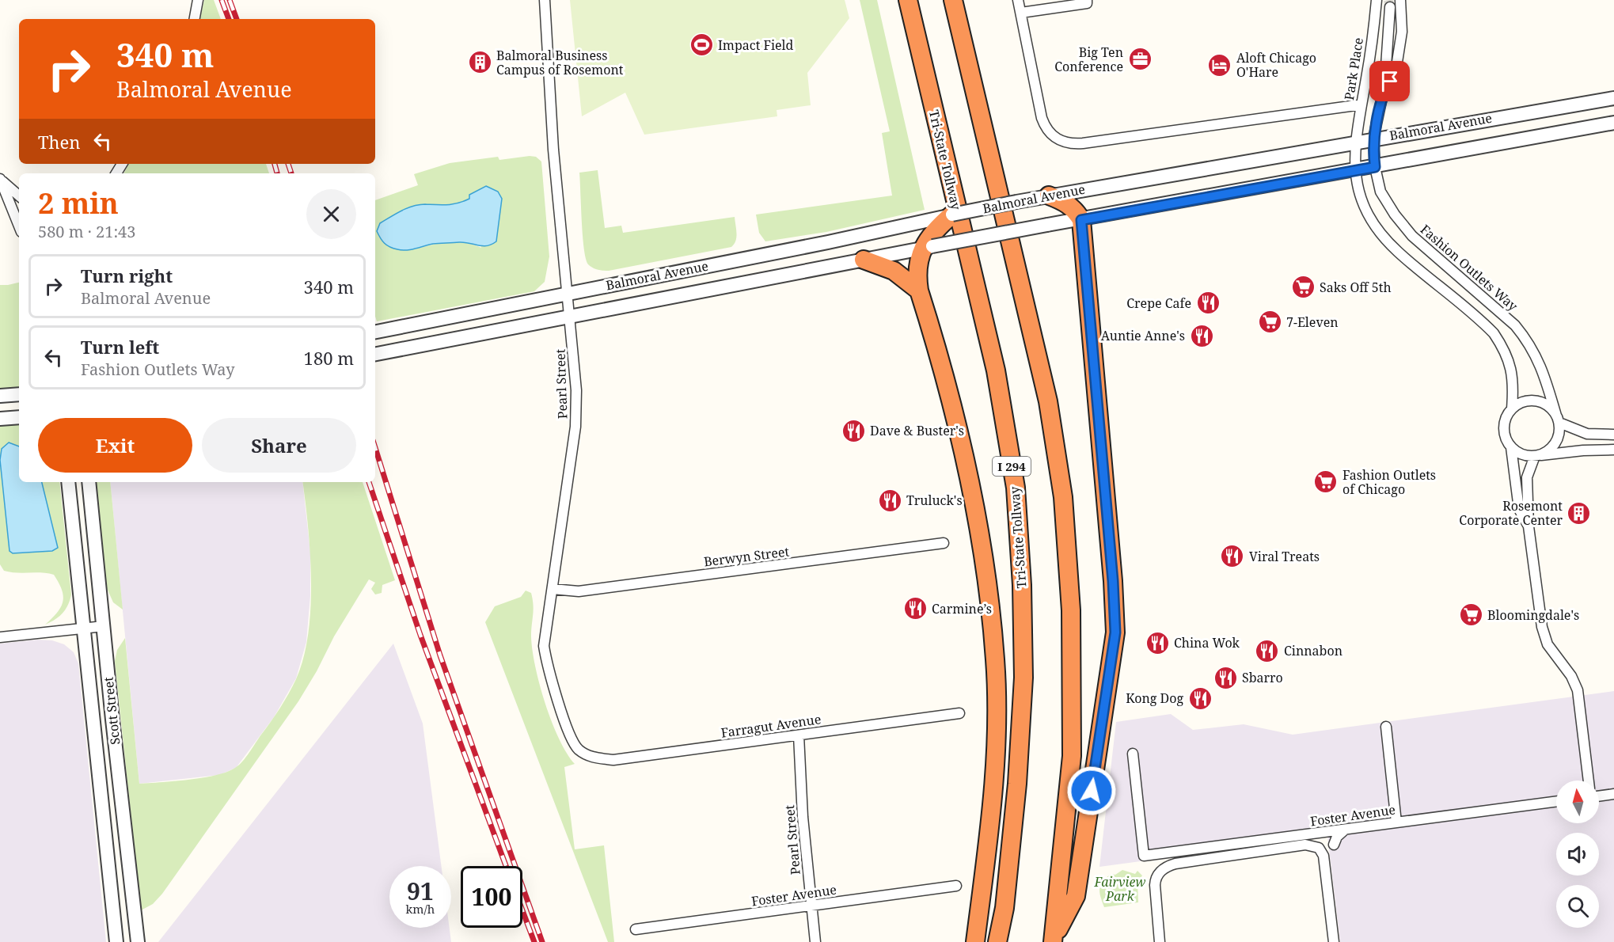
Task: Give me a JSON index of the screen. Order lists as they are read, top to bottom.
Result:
{
  "streets": {
    "highway": ["Tri-State Tollway", "I 294"],
    "street": [
      "Park Place",
      "Balmoral Avenue",
      "Fashion Outlets Way",
      "Pearl Street",
      "Berwyn Street",
      "Scott Street",
      "Farragut Avenue",
      "Foster Avenue"
    ]
  },
  "crossings": [
    ["Park Place", "Balmoral Avenue"],
    ["Balmoral Avenue", "Fashion Outlets Way"],
    ["Balmoral Avenue", "Pearl Street"],
    ["Pearl Street", "Berwyn Street"],
    ["Pearl Street", "Farragut Avenue"],
    ["Pearl Street", "Foster Avenue"]
  ],
  "parks": ["Fairview Park"],
  "places": {
    "sports": ["Impact Field"],
    "office": ["Big Ten Conference"],
    "building": ["Balmoral Business Campus of Rosemont", "Rosemont Corporate Center"],
    "hotel": ["Aloft Chicago O'Hare"],
    "supermarket": [
      "Saks Off 5th",
      "7-Eleven",
      "Fashion Outlets of Chicago",
      "Bloomingdale's"
    ],
    "restaurant": [
      "Crepe Cafe",
      "Auntie Anne's",
      "Dave & Buster's",
      "Truluck's",
      "Viral Treats",
      "Carmine’s",
      "China Wok",
      "Cinnabon",
      "Sbarro",
      "Kong Dog"
    ]
  },
  "north": "top",
  "page": {
    "turn": ["340 m", "Balmoral Avenue"],
    "then": "Then",
    "heading": ["2 min", "580 m · 21:43"],
    "list": [
      {
        "name": "Turn right",
        "note": "Balmoral Avenue",
        "value": "340 m"
      },
      {
        "name": "Turn left",
        "note": "Fashion Outlets Way",
        "value": "180 m"
      }
    ],
    "buttons": ["Exit", "Share"],
    "speed": "91 km/h",
    "limit": "100"
  }
}
